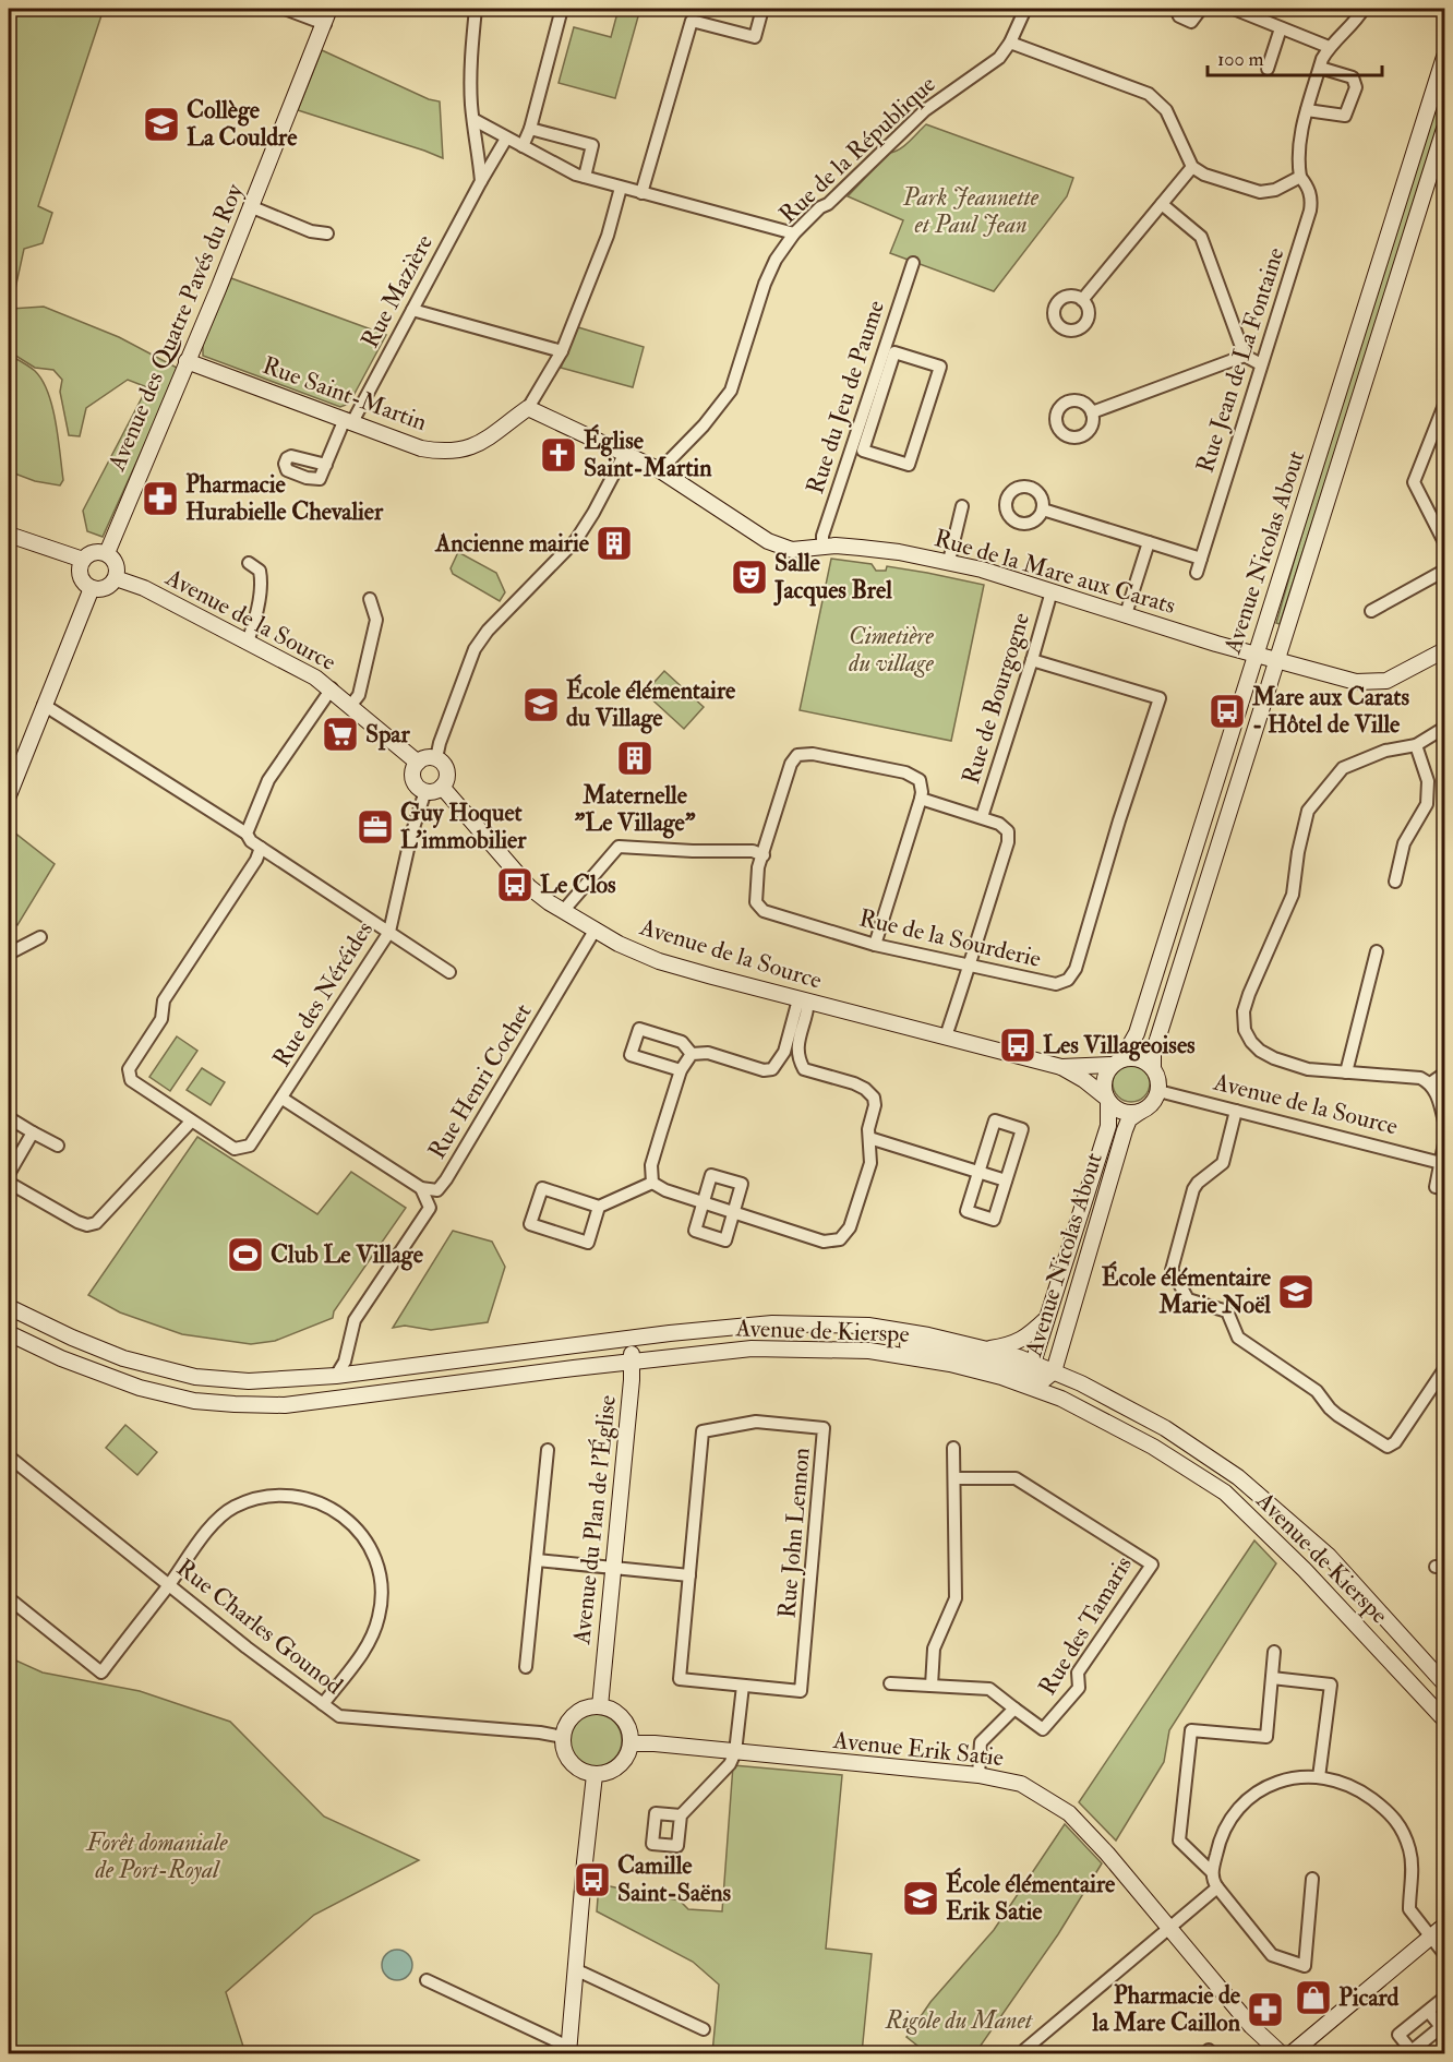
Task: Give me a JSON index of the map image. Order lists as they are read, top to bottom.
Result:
{
  "streets": {
    "main road": [
      "Avenue des Quatre Pavés du Roy",
      "Rue Saint-Martin",
      "Avenue Nicolas About",
      "Rue de la Mare aux Carats",
      "Avenue de la Source",
      "Avenue de Kierspe",
      "Avenue du Plan de l'Église",
      "Avenue Erik Satie"
    ],
    "street": [
      "Rue de la République",
      "Rue Mazière",
      "Rue Jean de La Fontaine",
      "Rue du Jeu de Paume",
      "Rue de Bourgogne",
      "Rue de la Sourderie",
      "Rue des Néréides",
      "Rue Henri Cochet",
      "Rue John Lennon",
      "Rue des Tamaris",
      "Rue Charles Gounod"
    ]
  },
  "crossings": [
    ["Rue de la République", "Rue de la Mare aux Carats"],
    ["Rue Mazière", "Rue Saint-Martin"],
    ["Avenue des Quatre Pavés du Roy", "Rue Saint-Martin"],
    ["Avenue des Quatre Pavés du Roy", "Avenue de la Source"],
    ["Rue Saint-Martin", "Rue de la Mare aux Carats"],
    ["Rue du Jeu de Paume", "Rue de la Mare aux Carats"],
    ["Avenue Nicolas About", "Rue de la Mare aux Carats"],
    ["Avenue Nicolas About", "Avenue de la Source"],
    ["Avenue Nicolas About", "Avenue de Kierspe"],
    ["Rue de la Mare aux Carats", "Rue de Bourgogne"],
    ["Avenue de la Source", "Rue des Néréides"],
    ["Avenue de la Source", "Rue Henri Cochet"],
    ["Rue de Bourgogne", "Rue de la Sourderie"],
    ["Rue Henri Cochet", "Avenue de Kierspe"],
    ["Avenue de Kierspe", "Avenue du Plan de l'Église"],
    ["Avenue du Plan de l'Église", "Rue Charles Gounod"],
    ["Avenue du Plan de l'Église", "Avenue Erik Satie"],
    ["Rue des Tamaris", "Avenue Erik Satie"],
    ["Rue Charles Gounod", "Avenue Erik Satie"]
  ],
  "parks": [
    "Park Jeannette et Paul Jean",
    "Cimetière du village",
    "Forêt domaniale de Port-Royal",
    "Rigole du Manet"
  ],
  "places": {
    "school or university": [
      "Collège La Couldre",
      "École élémentaire du Village",
      "École élémentaire Marie Noël",
      "École élémentaire Erik Satie"
    ],
    "church": ["Église Saint-Martin"],
    "pharmacy": ["Pharmacie Hurabielle Chevalier", "Pharmacie de la Mare Caillon"],
    "building": ["Ancienne mairie", "Maternelle \"Le Village\""],
    "theatre": ["Salle Jacques Brel"],
    "bus stop": [
      "Mare aux Carats - Hôtel de Ville",
      "Le Clos",
      "Les Villageoises",
      "Camille Saint-Saëns"
    ],
    "supermarket": ["Spar"],
    "office": ["Guy Hoquet L'immobilier"],
    "sports": ["Club Le Village"],
    "shop": ["Picard"]
  },
  "scale_bar": "100 m"
}
